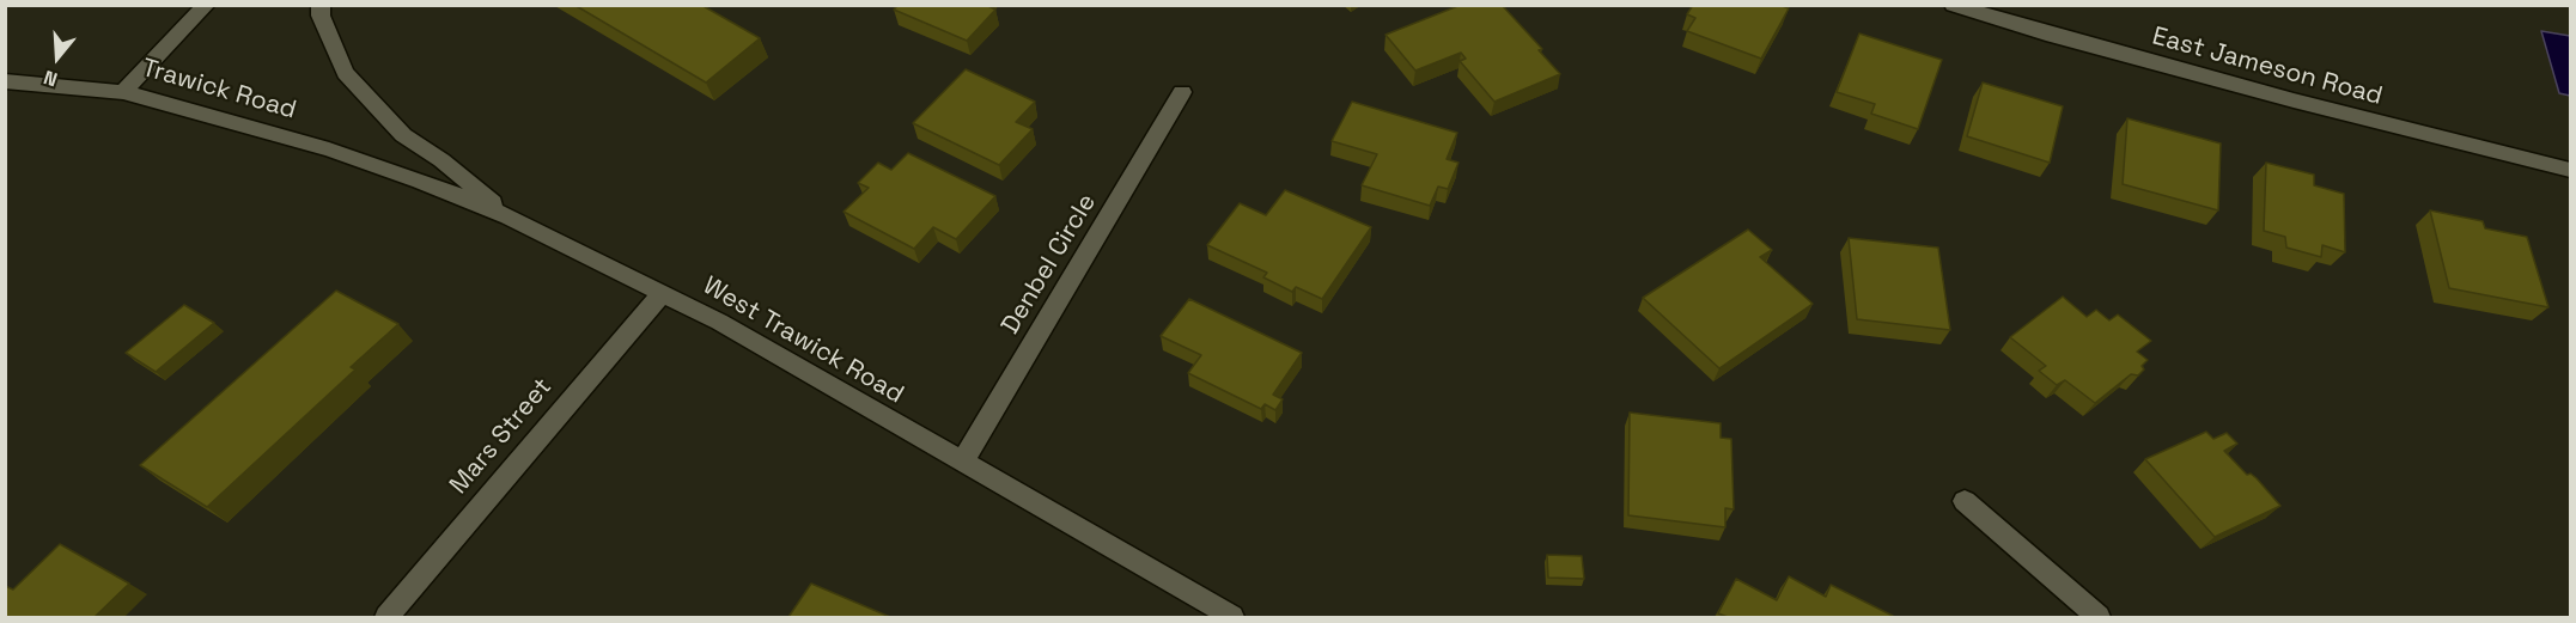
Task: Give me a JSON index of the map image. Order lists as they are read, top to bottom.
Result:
{
  "streets": {
    "street": [
      "East Jameson Road",
      "Trawick Road",
      "Denbel Circle",
      "West Trawick Road",
      "Mars Street"
    ]
  },
  "crossings": [
    ["Trawick Road", "West Trawick Road"],
    ["Denbel Circle", "West Trawick Road"],
    ["West Trawick Road", "Mars Street"]
  ],
  "north": "bottom"
}
